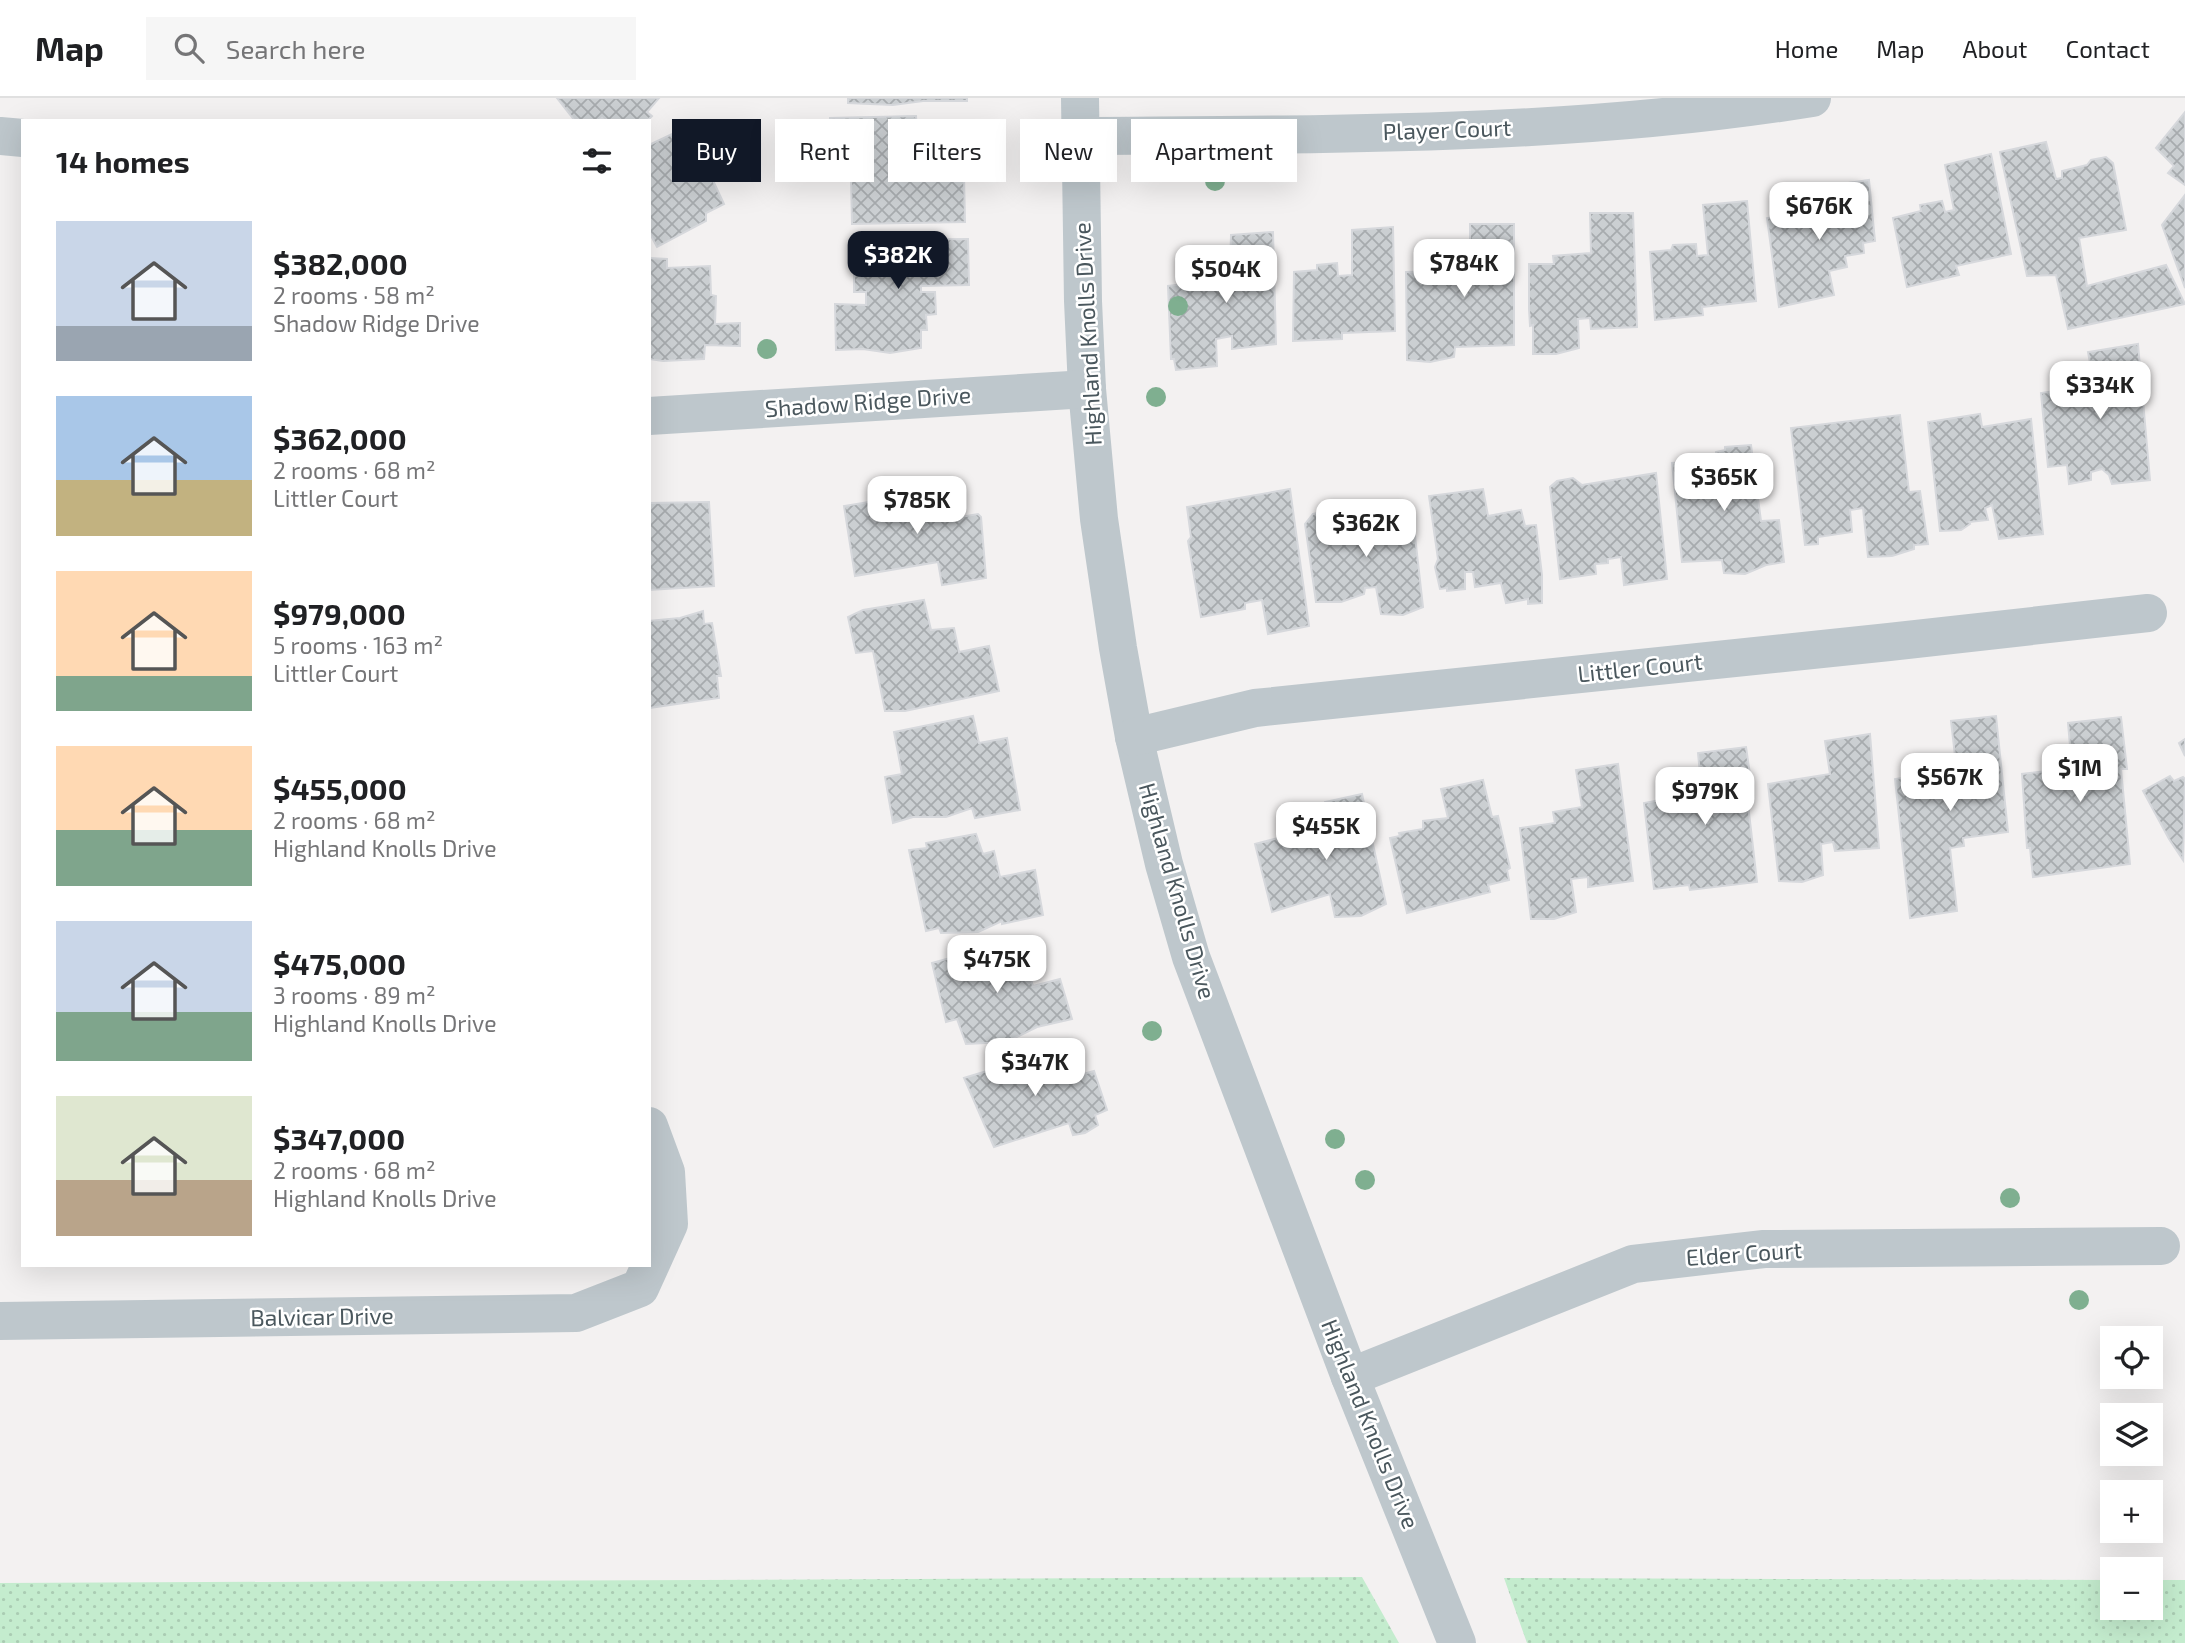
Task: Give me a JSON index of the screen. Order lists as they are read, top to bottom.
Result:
{
  "streets": {
    "street": [
      "Player Court",
      "Highland Knolls Drive",
      "Shadow Ridge Drive",
      "Littler Court",
      "Elder Court",
      "Balvicar Drive"
    ]
  },
  "crossings": [
    ["Highland Knolls Drive", "Shadow Ridge Drive"],
    ["Highland Knolls Drive", "Littler Court"],
    ["Highland Knolls Drive", "Elder Court"]
  ],
  "page": {
    "header": "Map",
    "search": "Search here",
    "nav": [
      "Home",
      "Map",
      "About",
      "Contact"
    ],
    "chip": [
      "Buy",
      "Rent",
      "Filters",
      "New",
      "Apartment"
    ],
    "heading": "14 homes",
    "price": [
      "$676K",
      "$382K",
      "$784K",
      "$504K",
      "$334K",
      "$365K",
      "$785K",
      "$362K",
      "$1M",
      "$567K",
      "$979K",
      "$455K",
      "$475K",
      "$347K"
    ],
    "list": [
      {
        "name": "$382,000",
        "note": "2 rooms · 58 m² · Shadow Ridge Drive"
      },
      {
        "name": "$362,000",
        "note": "2 rooms · 68 m² · Littler Court"
      },
      {
        "name": "$979,000",
        "note": "5 rooms · 163 m² · Littler Court"
      },
      {
        "name": "$455,000",
        "note": "2 rooms · 68 m² · Highland Knolls Drive"
      },
      {
        "name": "$475,000",
        "note": "3 rooms · 89 m² · Highland Knolls Drive"
      },
      {
        "name": "$347,000",
        "note": "2 rooms · 68 m² · Highland Knolls Drive"
      }
    ],
    "map_buttons": ["+", "−"]
  }
}
